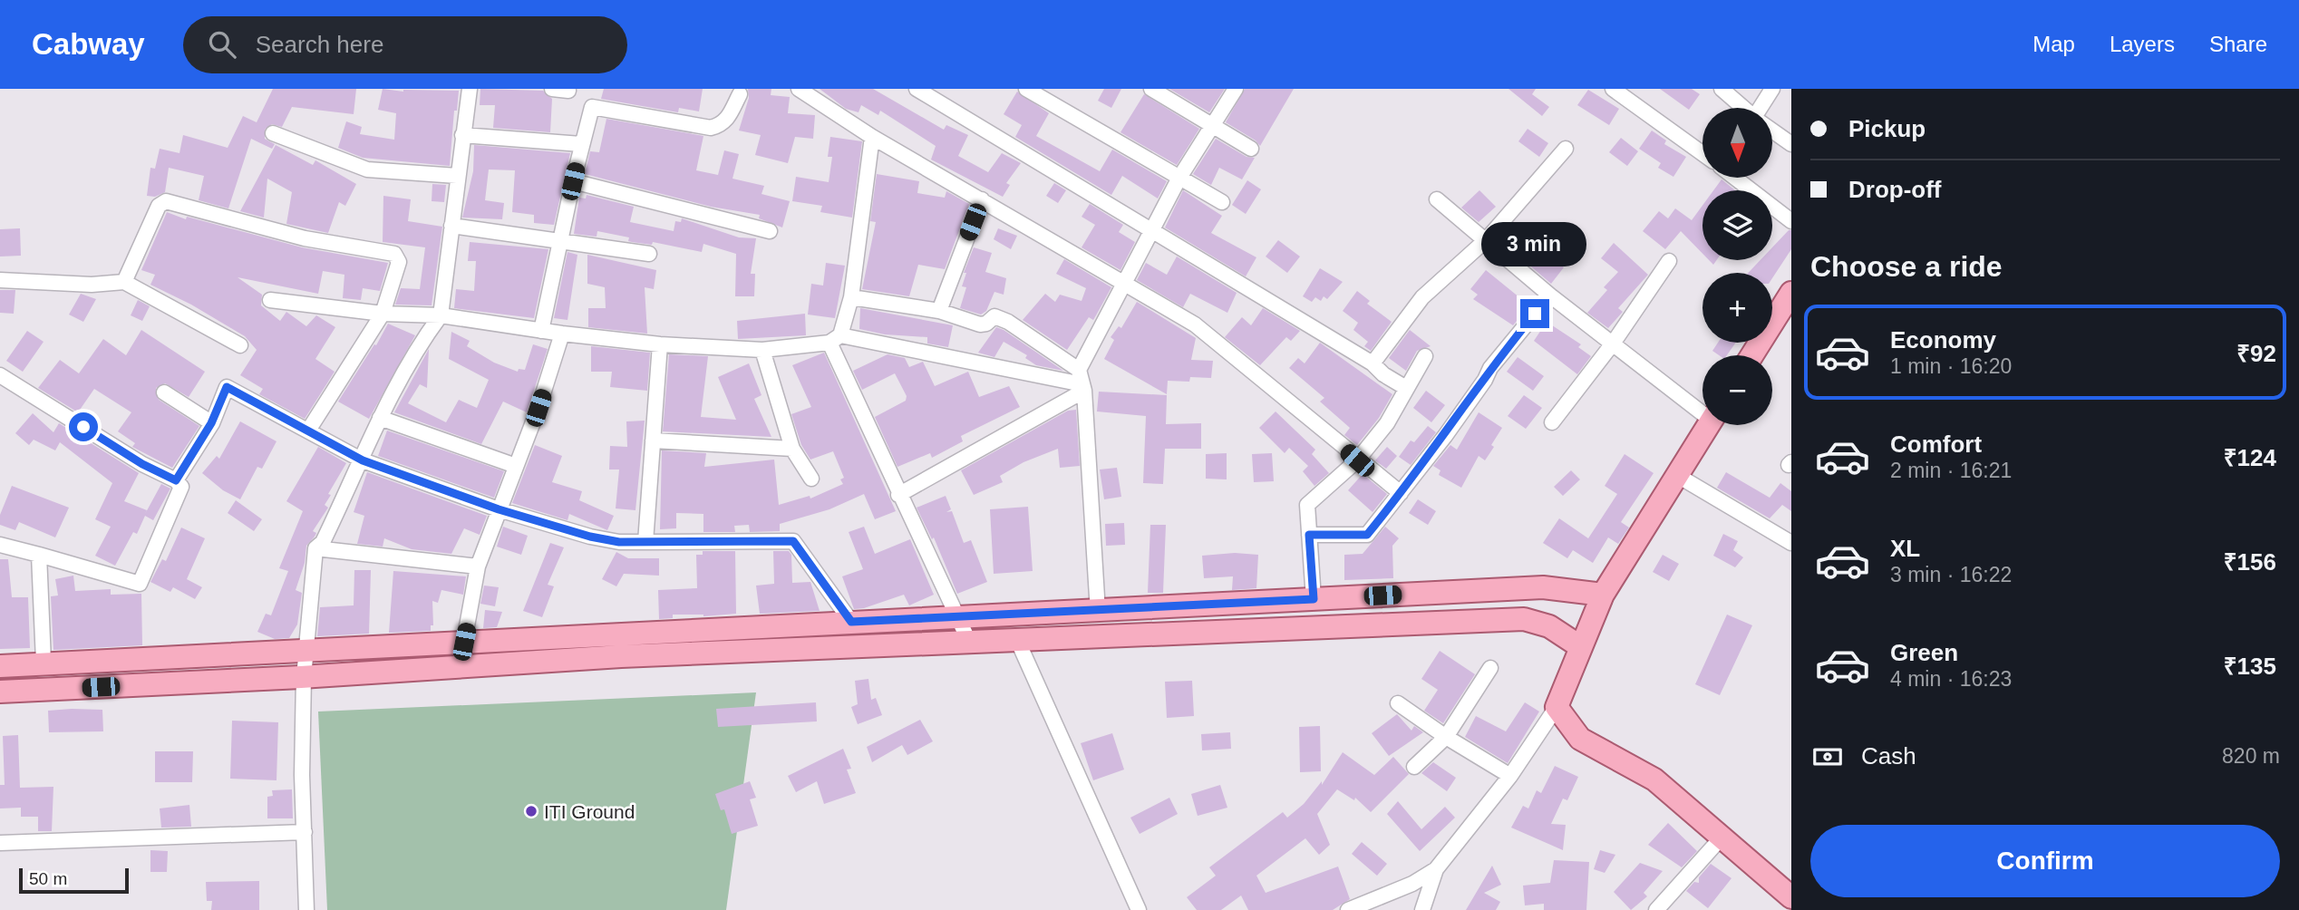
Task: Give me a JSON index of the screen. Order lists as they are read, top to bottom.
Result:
{
  "places": ["ITI Ground"],
  "scale_bar": "50 m",
  "north": "bottom",
  "page": {
    "header": "Cabway",
    "search": "Search here",
    "nav": ["Map", "Layers", "Share"],
    "banner": ["Pickup", "Drop-off"],
    "map_buttons": ["+", "−"],
    "bubble": "3 min",
    "heading": "Choose a ride",
    "list": [
      {
        "name": "Economy",
        "note": "1 min · 16:20",
        "value": "₹92"
      },
      {
        "name": "Comfort",
        "note": "2 min · 16:21",
        "value": "₹124"
      },
      {
        "name": "XL",
        "note": "3 min · 16:22",
        "value": "₹156"
      },
      {
        "name": "Green",
        "note": "4 min · 16:23",
        "value": "₹135"
      }
    ],
    "pay": ["Cash", "820 m"],
    "buttons": "Confirm",
    "scale": "50 m"
  }
}
